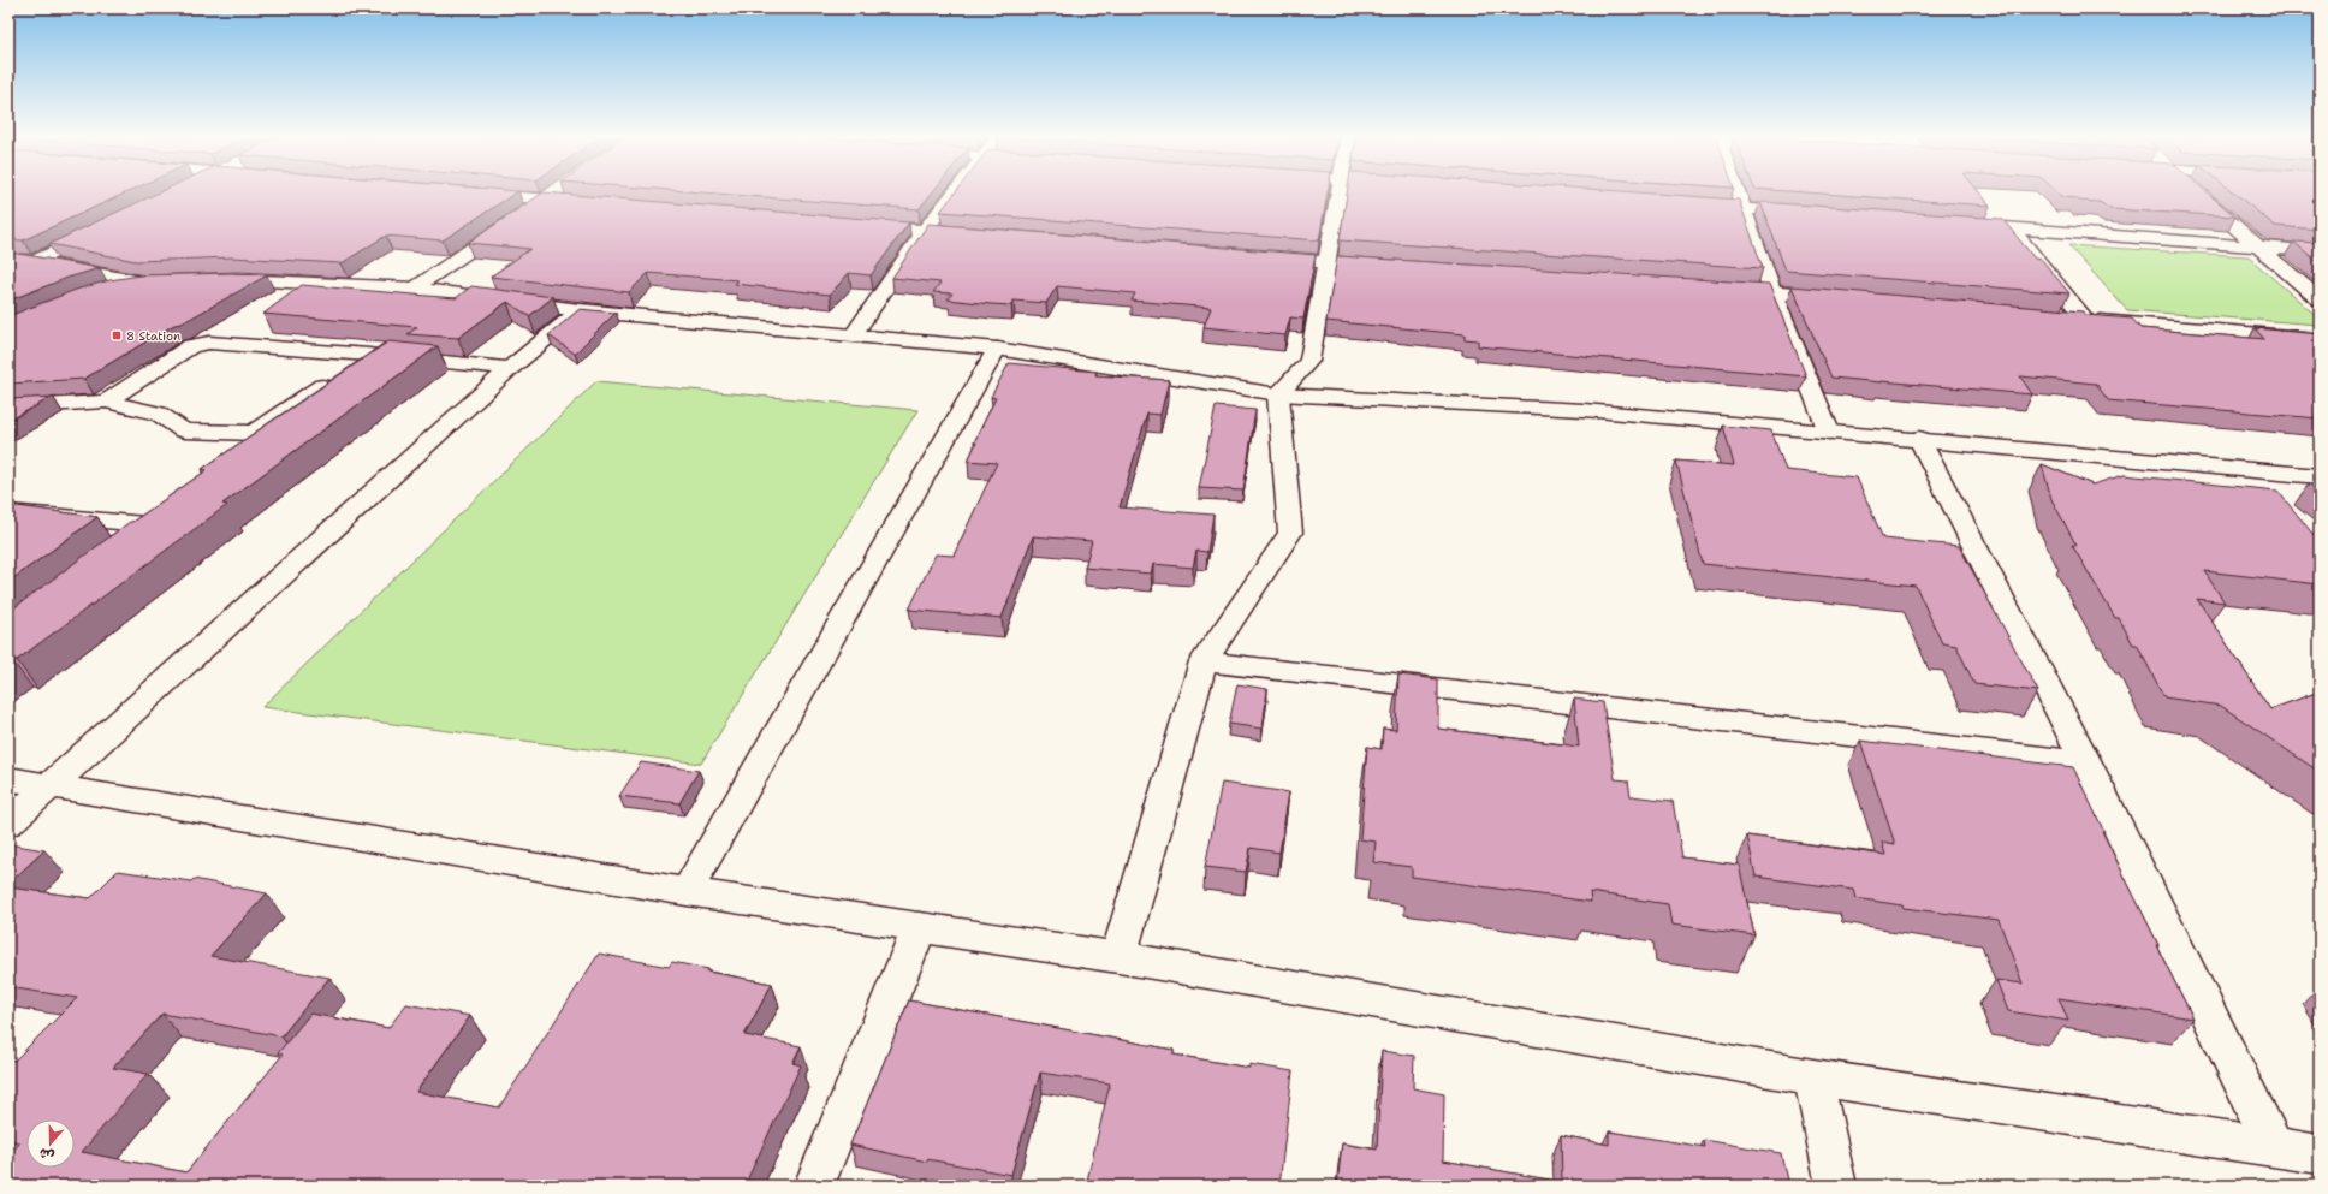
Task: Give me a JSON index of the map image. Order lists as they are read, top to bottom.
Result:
{
  "places": {
    "transit": ["8 Station"]
  },
  "north": "bottom"
}
